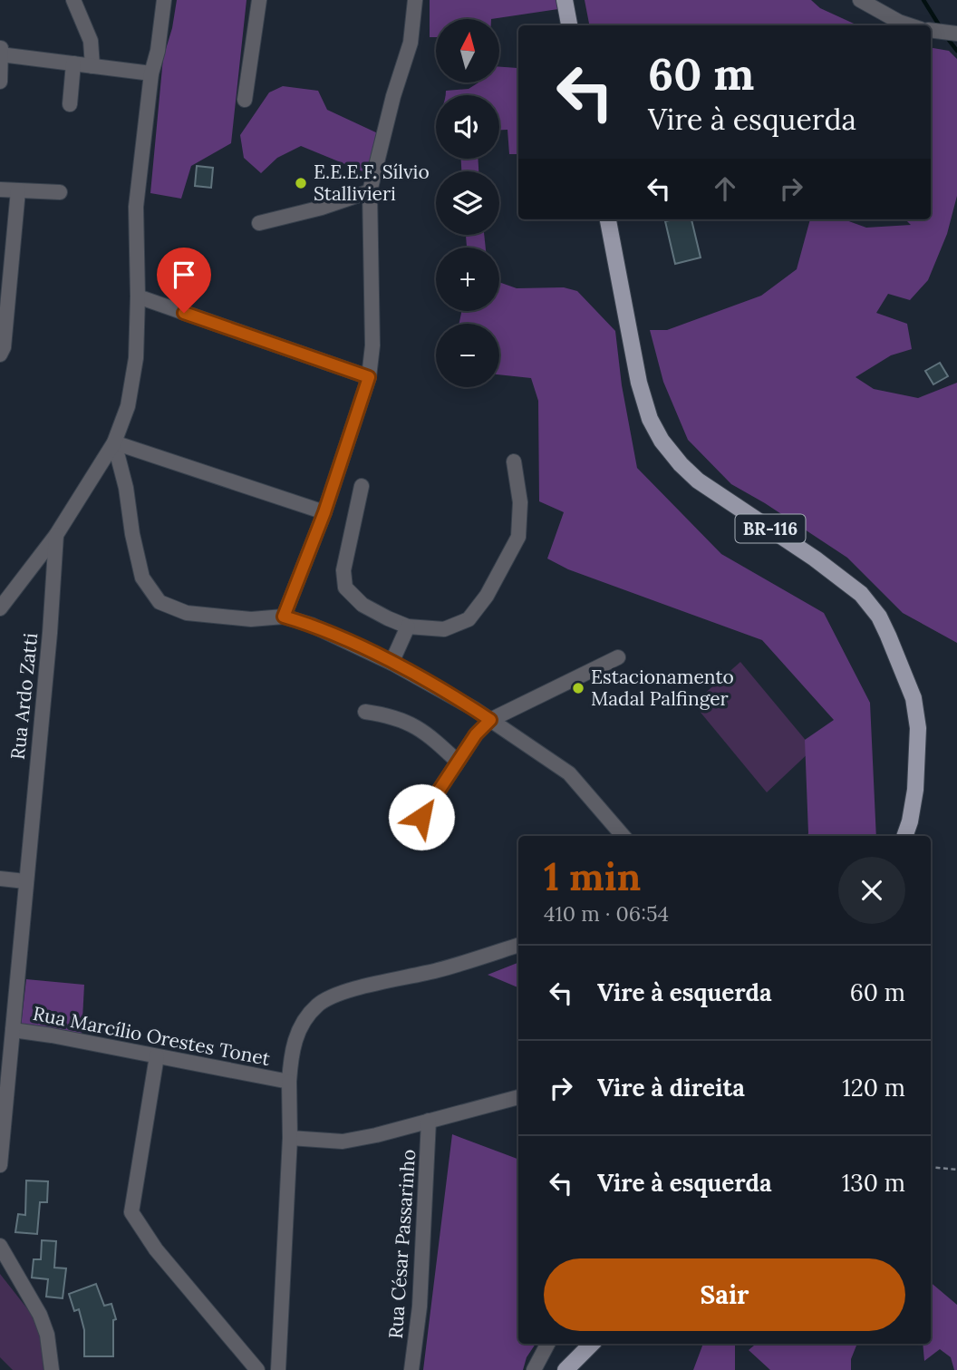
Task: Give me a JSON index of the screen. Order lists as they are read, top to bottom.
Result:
{
  "streets": {
    "main road": ["BR-116"],
    "street": ["Rua Ardo Zatti", "Rua Marcílio Orestes Tonet", "Rua César Passarinho"]
  },
  "crossings": [
    ["Rua Ardo Zatti", "Rua Marcílio Orestes Tonet"]
  ],
  "places": ["E.E.E.F. Sílvio Stallivieri", "Estacionamento Madal Palfinger"],
  "north": "top",
  "page": {
    "map_buttons": ["+", "−"],
    "turn": ["60 m", "Vire à esquerda"],
    "heading": ["1 min", "410 m · 06:54"],
    "list": [
      {
        "name": "Vire à esquerda",
        "value": "60 m"
      },
      {
        "name": "Vire à direita",
        "value": "120 m"
      },
      {
        "name": "Vire à esquerda",
        "value": "130 m"
      }
    ],
    "buttons": "Sair"
  }
}
